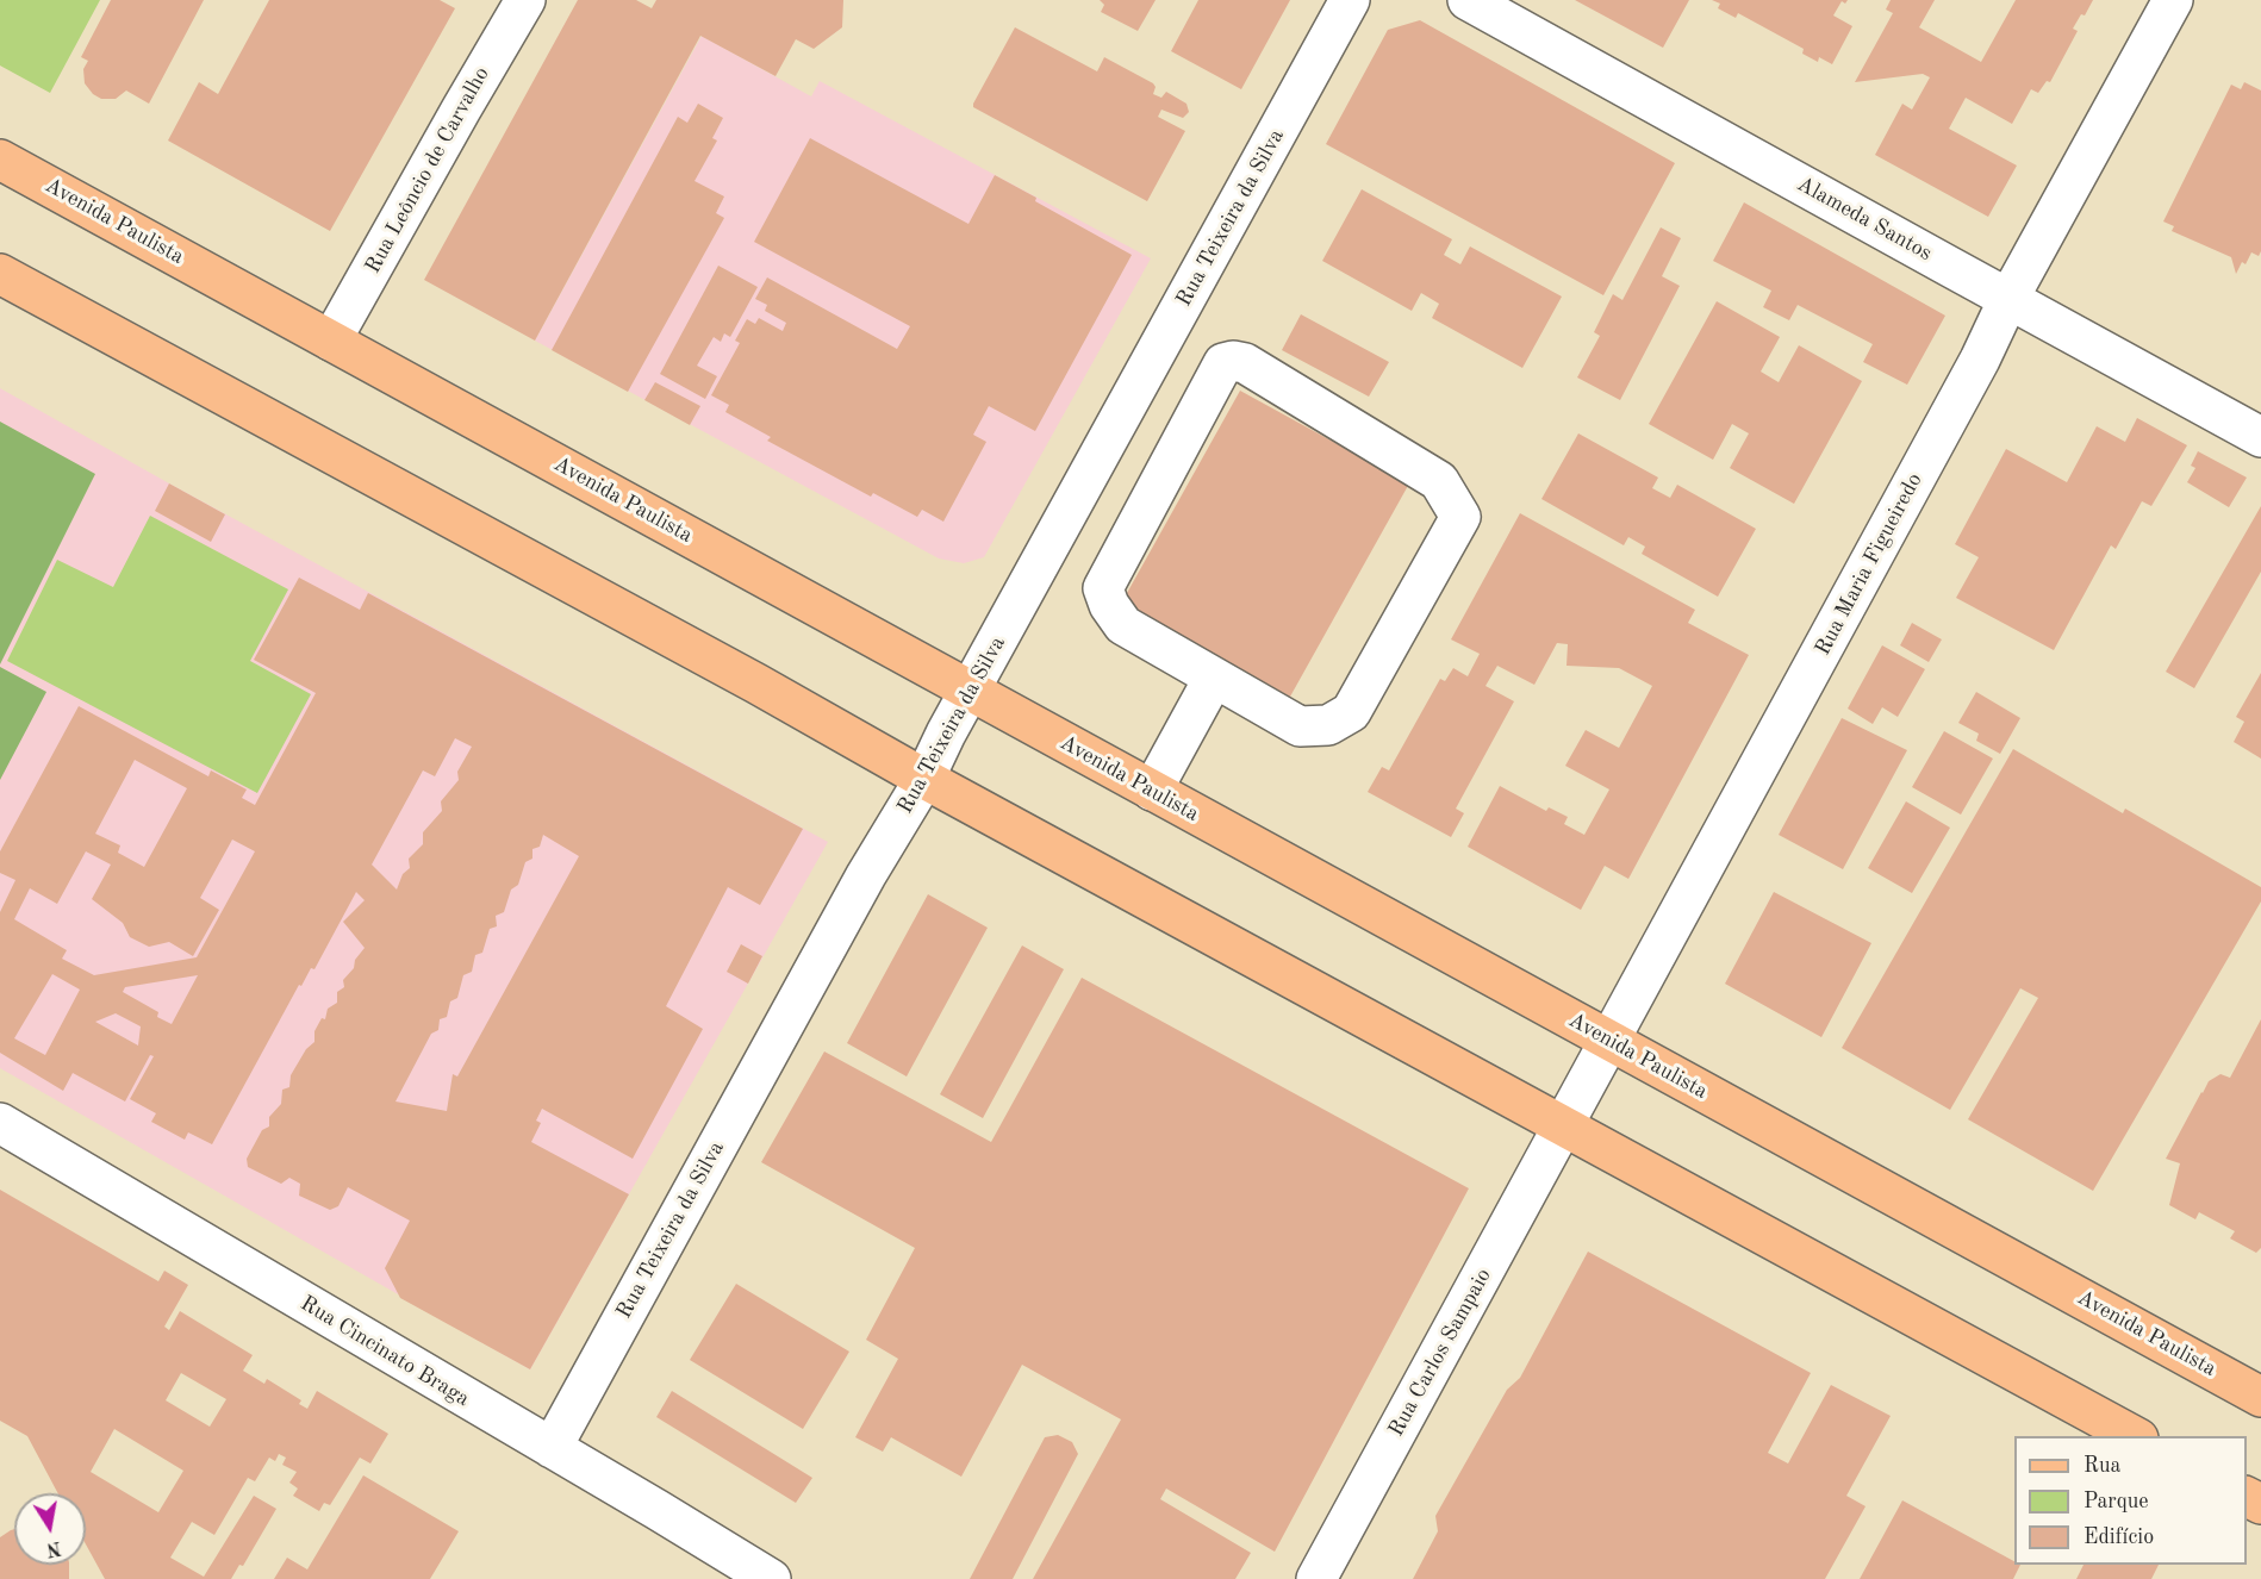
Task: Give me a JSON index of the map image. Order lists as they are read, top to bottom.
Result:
{
  "streets": {
    "main road": ["Avenida Paulista"],
    "street": [
      "Rua Leôncio de Carvalho",
      "Rua Teixeira da Silva",
      "Alameda Santos",
      "Rua Maria Figueiredo",
      "Rua Cincinato Braga",
      "Rua Carlos Sampaio"
    ]
  },
  "crossings": [
    ["Rua Leôncio de Carvalho", "Avenida Paulista"],
    ["Rua Teixeira da Silva", "Avenida Paulista"],
    ["Rua Teixeira da Silva", "Rua Cincinato Braga"],
    ["Alameda Santos", "Rua Maria Figueiredo"],
    ["Avenida Paulista", "Rua Maria Figueiredo"],
    ["Rua Maria Figueiredo", "Rua Carlos Sampaio"]
  ],
  "legend": ["Rua", "Parque", "Edifício"],
  "north": "bottom"
}
